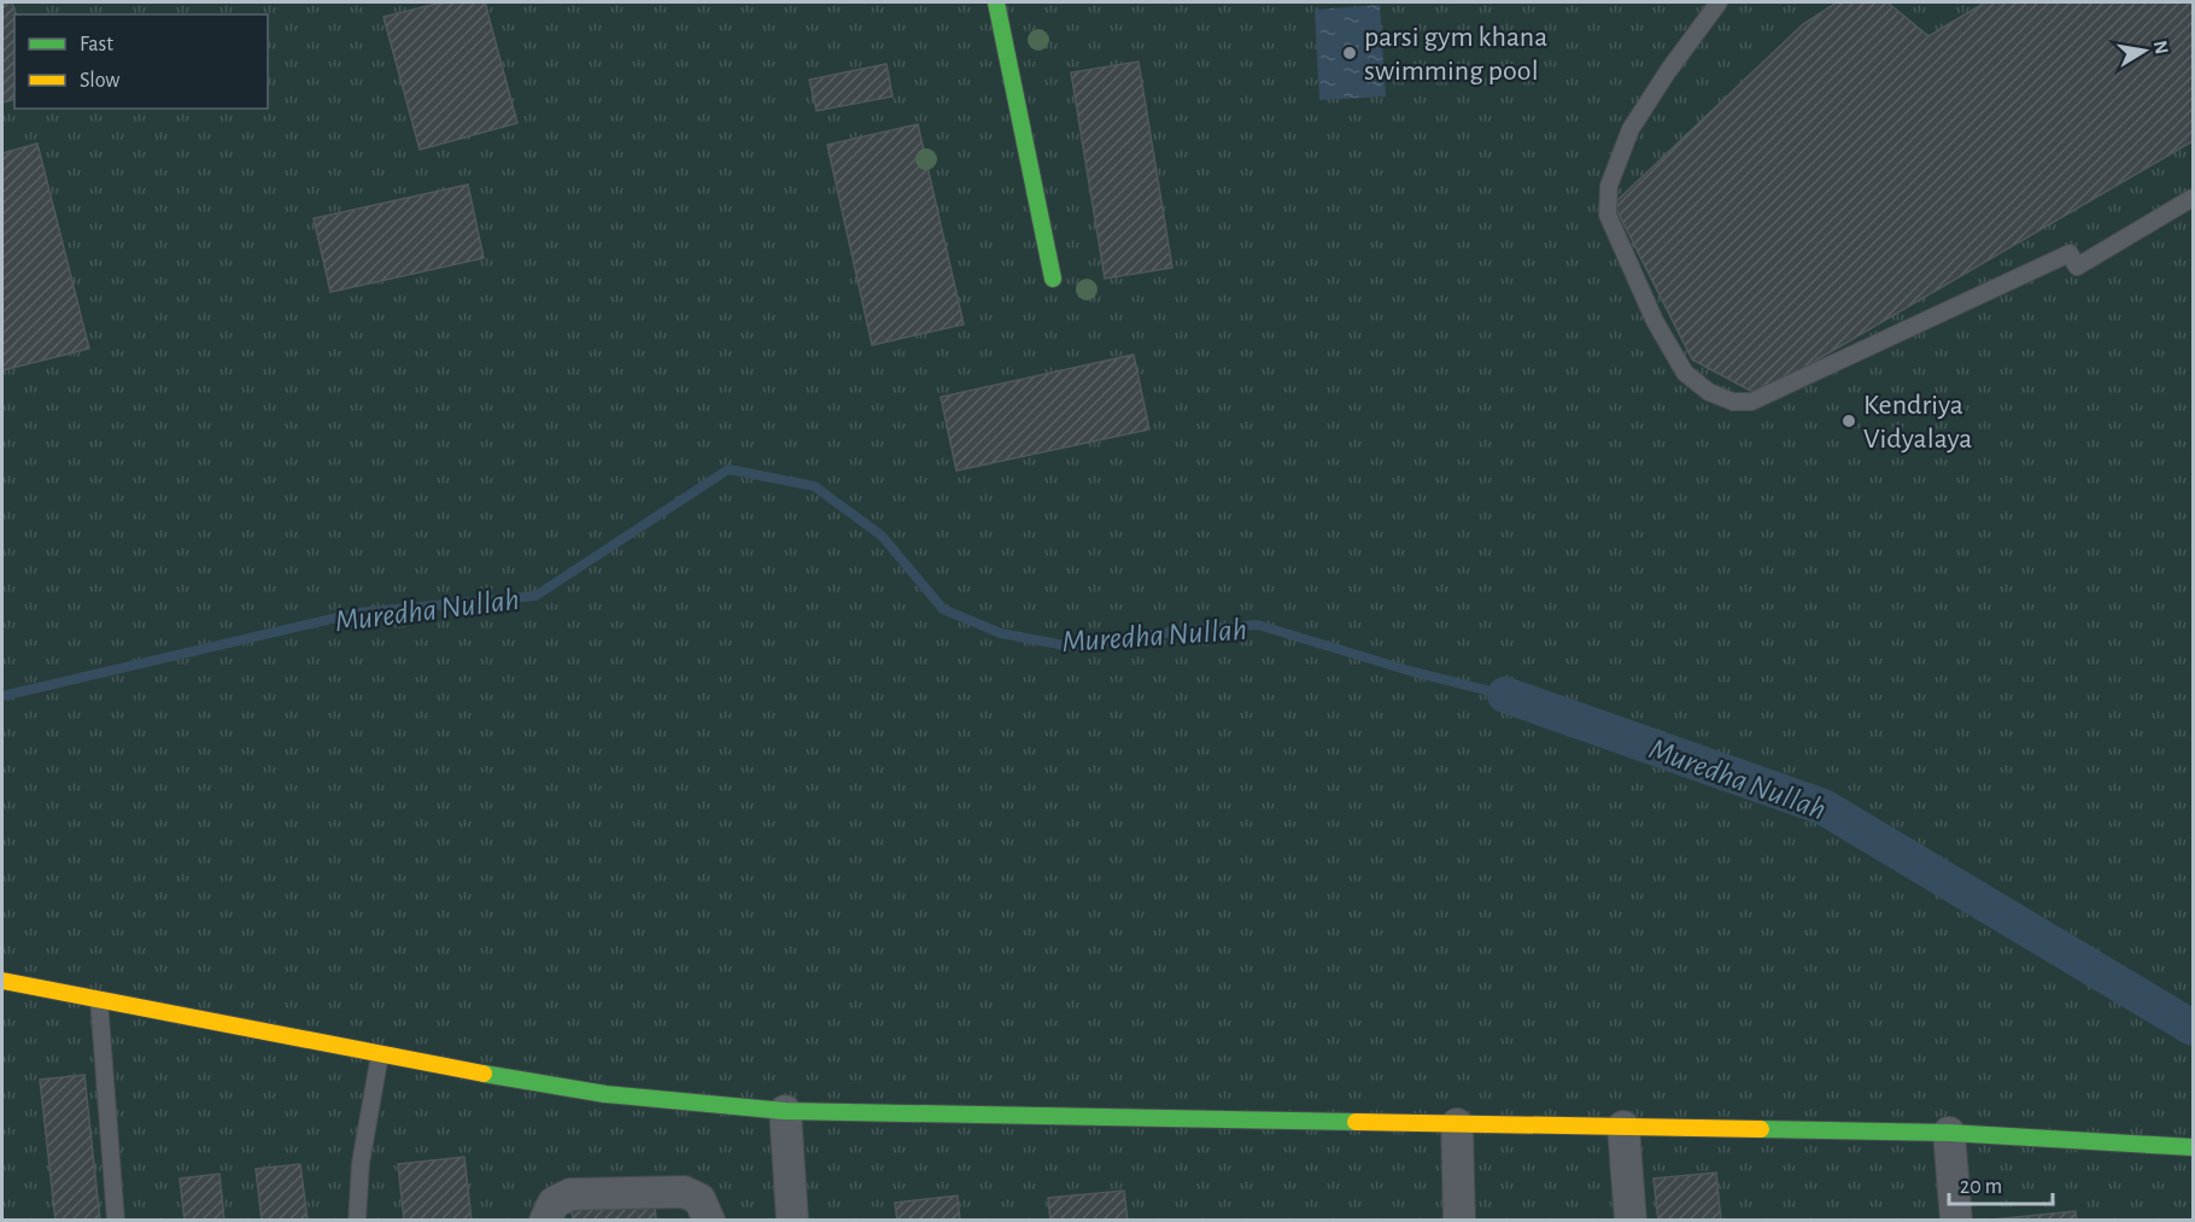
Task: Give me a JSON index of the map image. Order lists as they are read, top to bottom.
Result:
{
  "water": ["Muredha Nullah"],
  "places": ["parsi gym khana swimming pool", "Kendriya Vidyalaya"],
  "legend": ["Fast", "Slow"],
  "scale_bar": "20 m",
  "north": "right"
}
